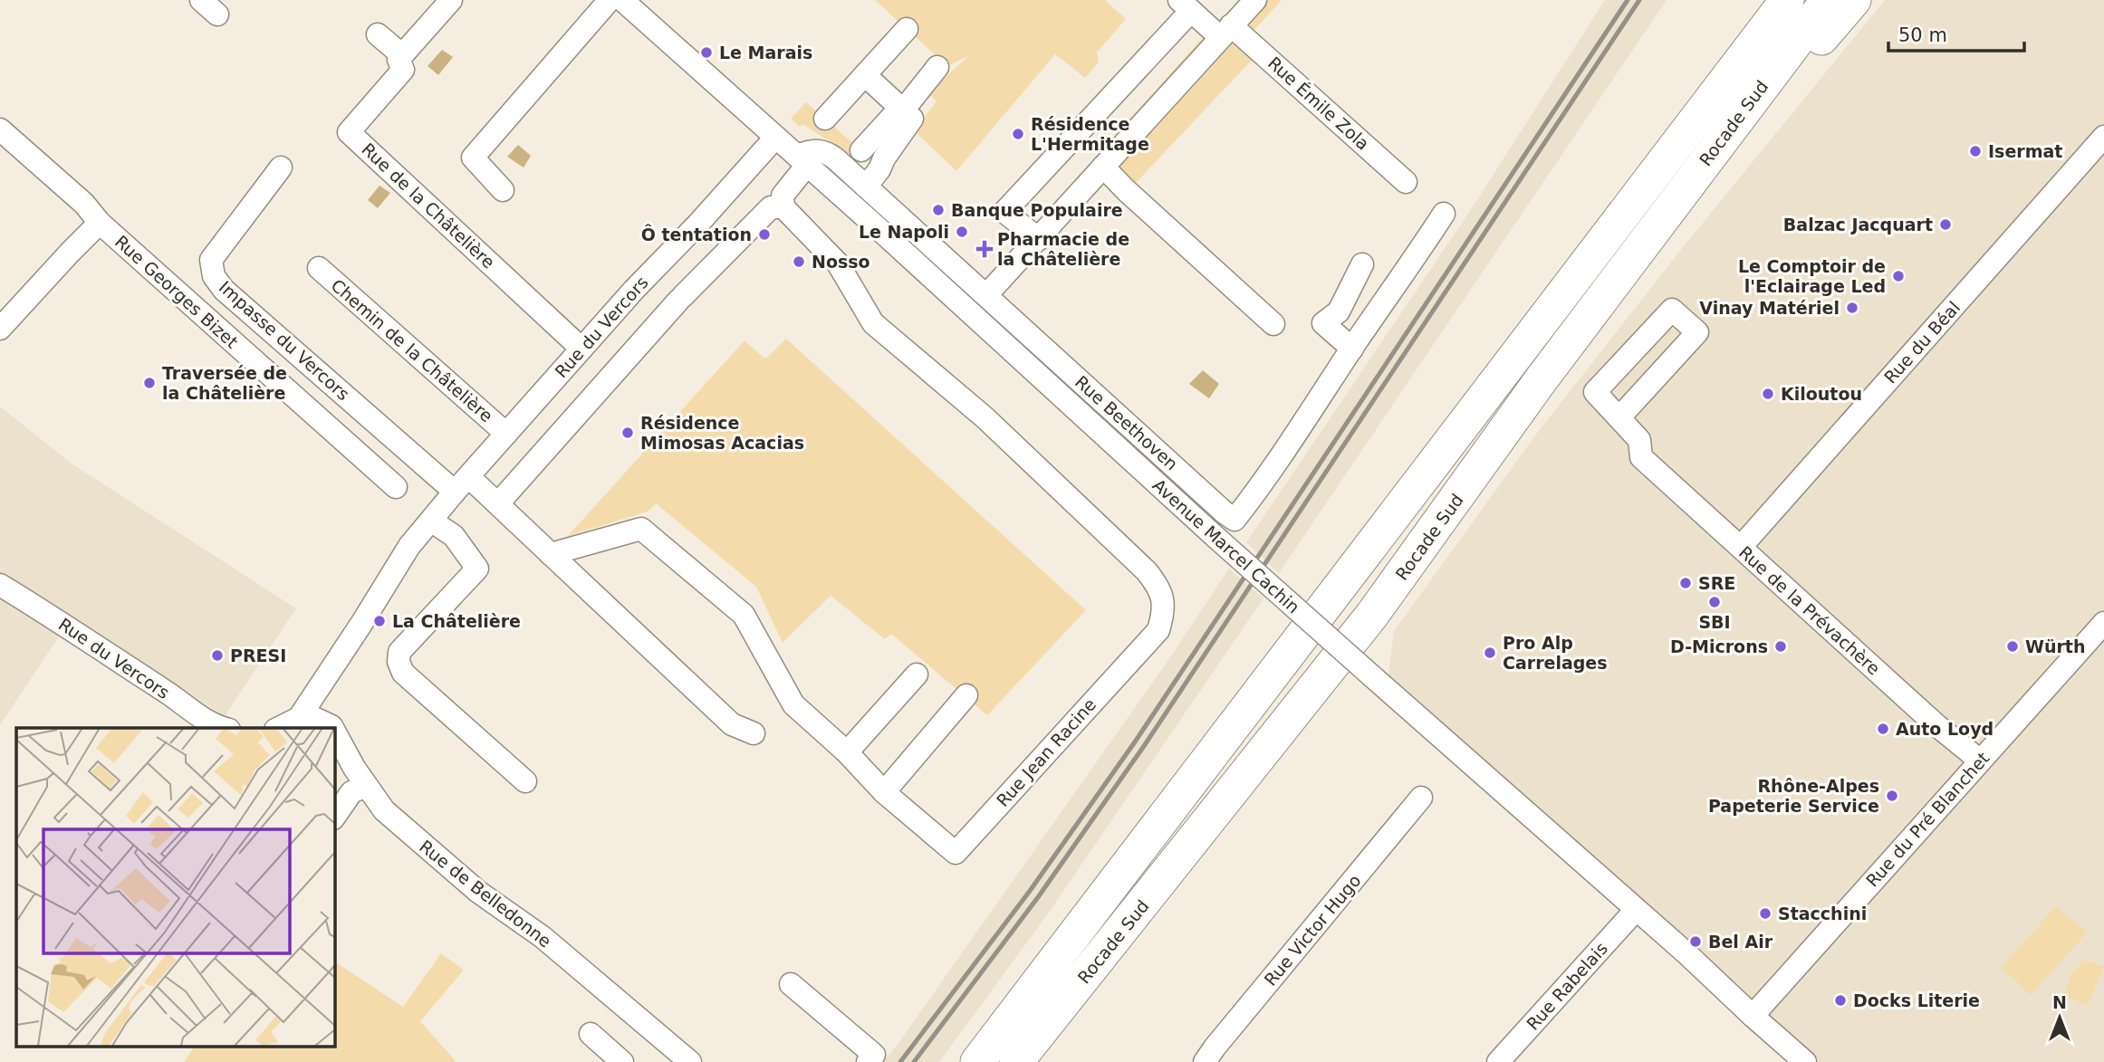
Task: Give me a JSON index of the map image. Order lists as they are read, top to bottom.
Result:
{
  "streets": {
    "highway": ["Rocade Sud"],
    "street": [
      "Rue Émile Zola",
      "Rue de la Châtelière",
      "Rue Georges Bizet",
      "Rue du Vercors",
      "Impasse du Vercors",
      "Rue du Béal",
      "Chemin de la Châtelière",
      "Rue Beethoven",
      "Avenue Marcel Cachin",
      "Rue de la Prévachère",
      "Rue Jean Racine",
      "Rue du Pré Blanchet",
      "Rue de Belledonne",
      "Rue Victor Hugo",
      "Rue Rabelais"
    ]
  },
  "crossings": [
    ["Rue de la Châtelière", "Rue du Vercors"],
    ["Rue du Vercors", "Impasse du Vercors"],
    ["Rue du Vercors", "Chemin de la Châtelière"],
    ["Rue du Vercors", "Avenue Marcel Cachin"],
    ["Rue du Vercors", "Rue de Belledonne"],
    ["Rue du Béal", "Rue de la Prévachère"],
    ["Rue Beethoven", "Avenue Marcel Cachin"],
    ["Avenue Marcel Cachin", "Rue du Pré Blanchet"],
    ["Avenue Marcel Cachin", "Rue Rabelais"],
    ["Rue de la Prévachère", "Rue du Pré Blanchet"]
  ],
  "places": {
    "other": [
      "Le Marais",
      "Résidence L'Hermitage",
      "Isermat",
      "Banque Populaire",
      "Balzac Jacquart",
      "Le Napoli",
      "Ô tentation",
      "Nosso",
      "Le Comptoir de l'Eclairage Led",
      "Vinay Matériel",
      "Traversée de la Châtelière",
      "Kiloutou",
      "Résidence Mimosas Acacias",
      "SRE",
      "SBI",
      "La Châtelière",
      "D-Microns",
      "Würth",
      "Pro Alp Carrelages",
      "PRESI",
      "Auto Loyd",
      "Rhône-Alpes Papeterie Service",
      "Stacchini",
      "Bel Air",
      "Docks Literie"
    ],
    "health": ["Pharmacie de la Châtelière"]
  },
  "scale_bar": "50 m",
  "north": "top"
}
